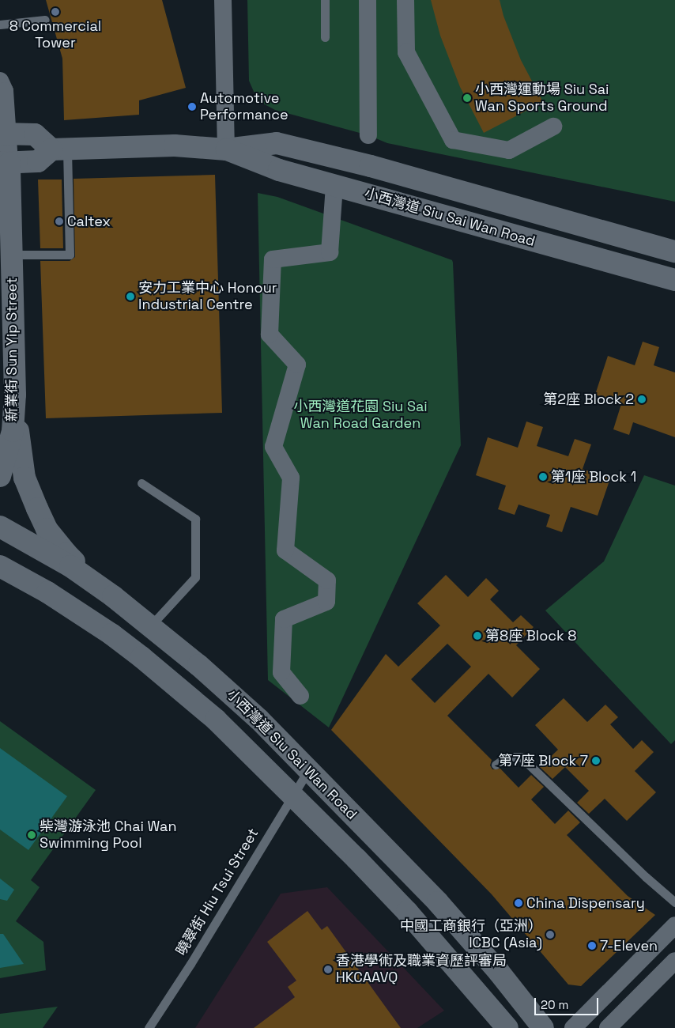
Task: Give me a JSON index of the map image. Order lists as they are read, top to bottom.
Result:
{
  "streets": {
    "main road": ["小西灣道 Siu Sai Wan Road", "新業街 Sun Yip Street"],
    "lane": ["曉翠街 Hiu Tsui Street"]
  },
  "crossings": [
    ["小西灣道 Siu Sai Wan Road", "曉翠街 Hiu Tsui Street"]
  ],
  "parks": ["小西灣道花園 Siu Sai Wan Road Garden"],
  "places": [
    "8 Commercial Tower",
    "小西灣運動場 Siu Sai Wan Sports Ground",
    "Automotive Performance",
    "Caltex",
    "安力工業中心 Honour Industrial Centre",
    "第2座 Block 2",
    "第1座 Block 1",
    "第8座 Block 8",
    "第7座 Block 7",
    "柴灣游泳池 Chai Wan Swimming Pool",
    "China Dispensary",
    "中國工商銀行（亞洲） ICBC (Asia)",
    "7-Eleven",
    "香港學術及職業資歷評審局 HKCAAVQ"
  ],
  "scale_bar": "20 m"
}
